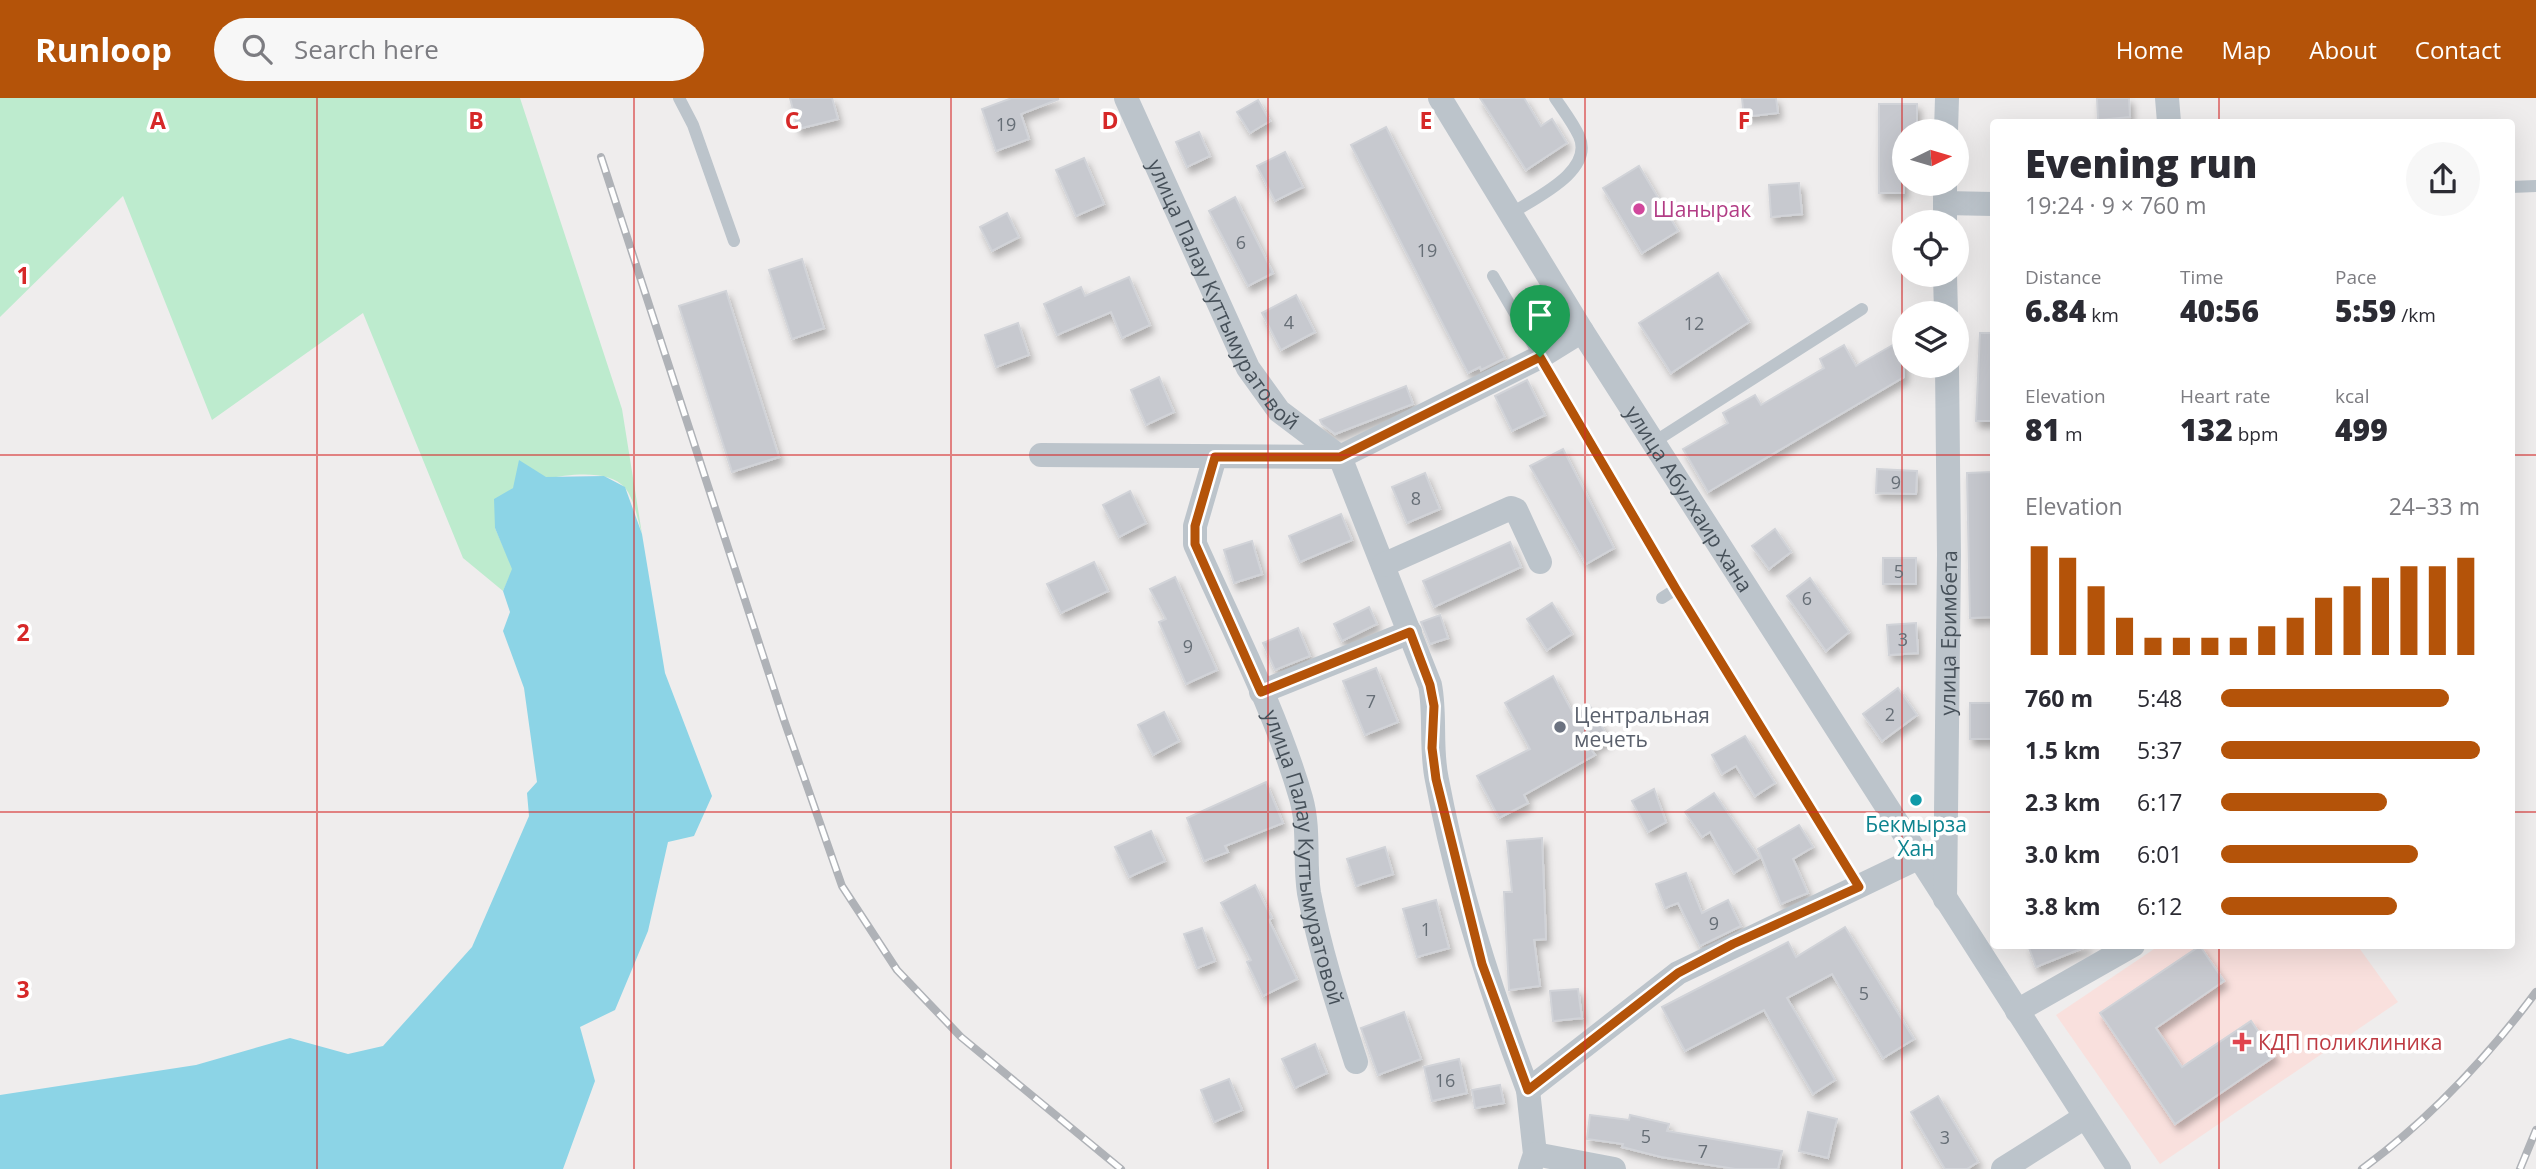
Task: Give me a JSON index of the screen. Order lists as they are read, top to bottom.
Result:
{
  "streets": {
    "street": ["улица Палау Куттымуратовой", "улица Абулхаир хана", "улица Еримбета"]
  },
  "crossings": [
    ["улица Абулхаир хана", "улица Еримбета"]
  ],
  "places": {
    "other": ["Шанырак", "Центральная мечеть", "Бекмырза Хан"],
    "health": ["КДП поликлиника"]
  },
  "house_numbers": [
    "19",
    "6",
    "19",
    "4",
    "12",
    "9",
    "8",
    "5",
    "6",
    "3",
    "9",
    "7",
    "2",
    "9",
    "1",
    "5",
    "16",
    "5",
    "3",
    "7"
  ],
  "north": "right",
  "page": {
    "header": "Runloop",
    "search": "Search here",
    "nav": [
      "Home",
      "Map",
      "About",
      "Contact"
    ],
    "heading": ["Evening run", "19:24 · 9 × 760 m"],
    "stats": [
      ["Distance", "6.84 km"],
      ["Time", "40:56"],
      ["Pace", "5:59 /km"],
      ["Elevation", "81 m"],
      ["Heart rate", "132 bpm"],
      ["kcal", "499"]
    ],
    "chart": ["Elevation", "24–33 m"],
    "list": [
      {
        "name": "760 m",
        "note": "5:48"
      },
      {
        "name": "1.5 km",
        "note": "5:37"
      },
      {
        "name": "2.3 km",
        "note": "6:17"
      },
      {
        "name": "3.0 km",
        "note": "6:01"
      },
      {
        "name": "3.8 km",
        "note": "6:12"
      }
    ]
  },
  "grid": {
    "columns": [
      "A",
      "B",
      "C",
      "D",
      "E",
      "F"
    ],
    "rows": ["1", "2", "3"]
  }
}
